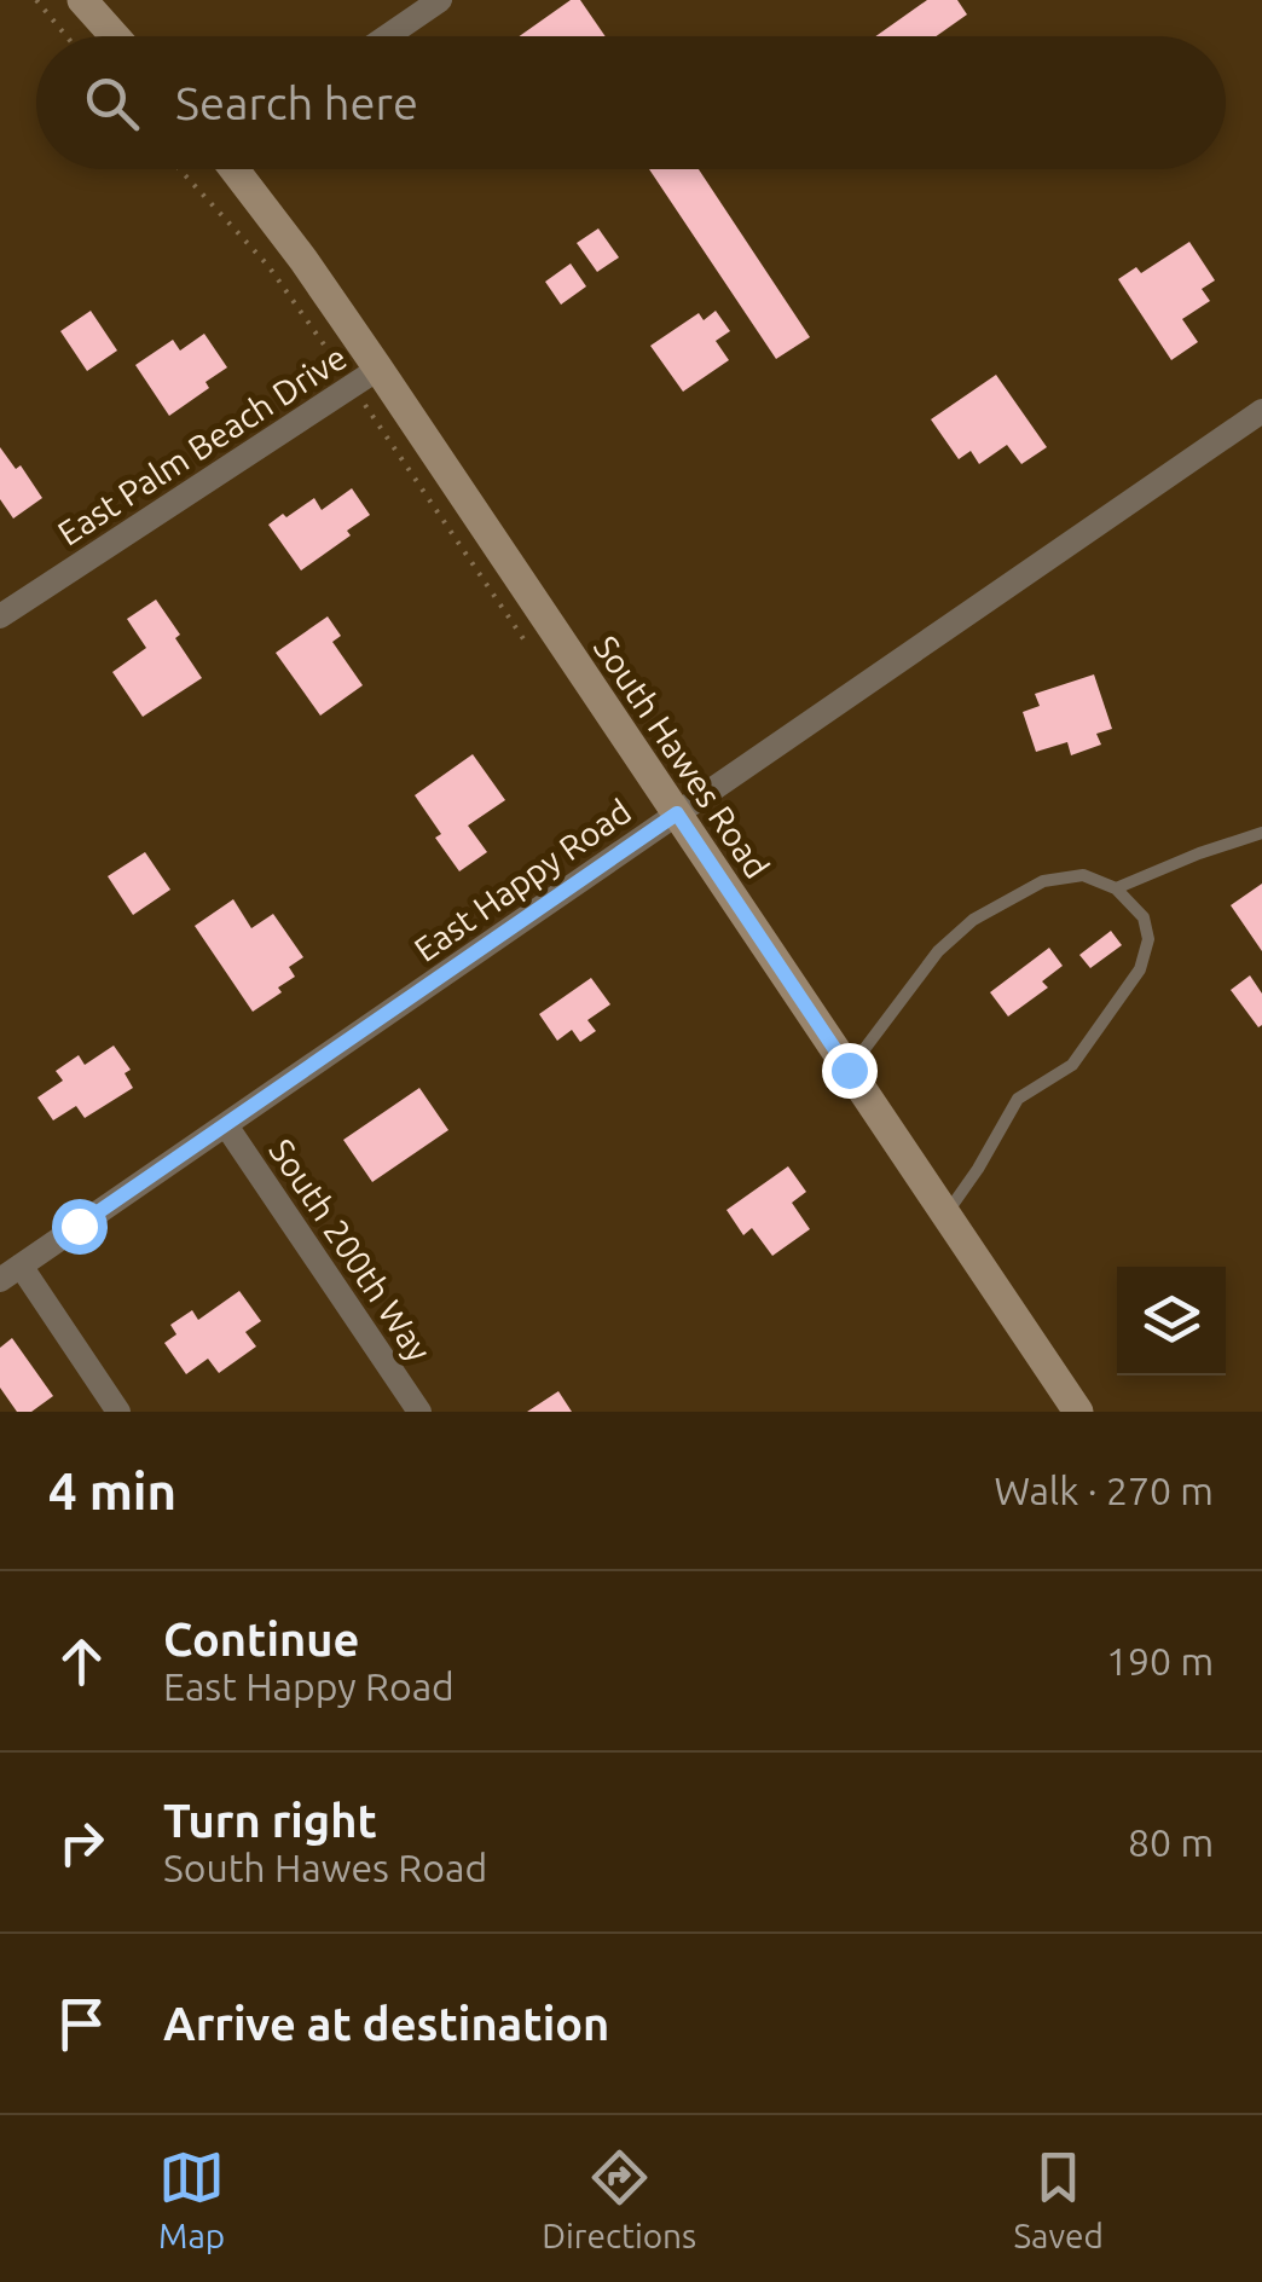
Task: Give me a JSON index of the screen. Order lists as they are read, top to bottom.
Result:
{
  "streets": {
    "main road": ["South Hawes Road"],
    "street": ["East Palm Beach Drive", "East Happy Road", "South 200th Way"]
  },
  "crossings": [
    ["East Palm Beach Drive", "South Hawes Road"],
    ["South Hawes Road", "East Happy Road"],
    ["East Happy Road", "South 200th Way"]
  ],
  "page": {
    "search": "Search here",
    "heading": ["4 min", "Walk · 270 m"],
    "list": [
      ["Continue", "East Happy Road", "190 m"],
      ["Turn right", "South Hawes Road", "80 m"],
      "Arrive at destination"
    ],
    "nav": ["Map", "Directions", "Saved"]
  }
}
